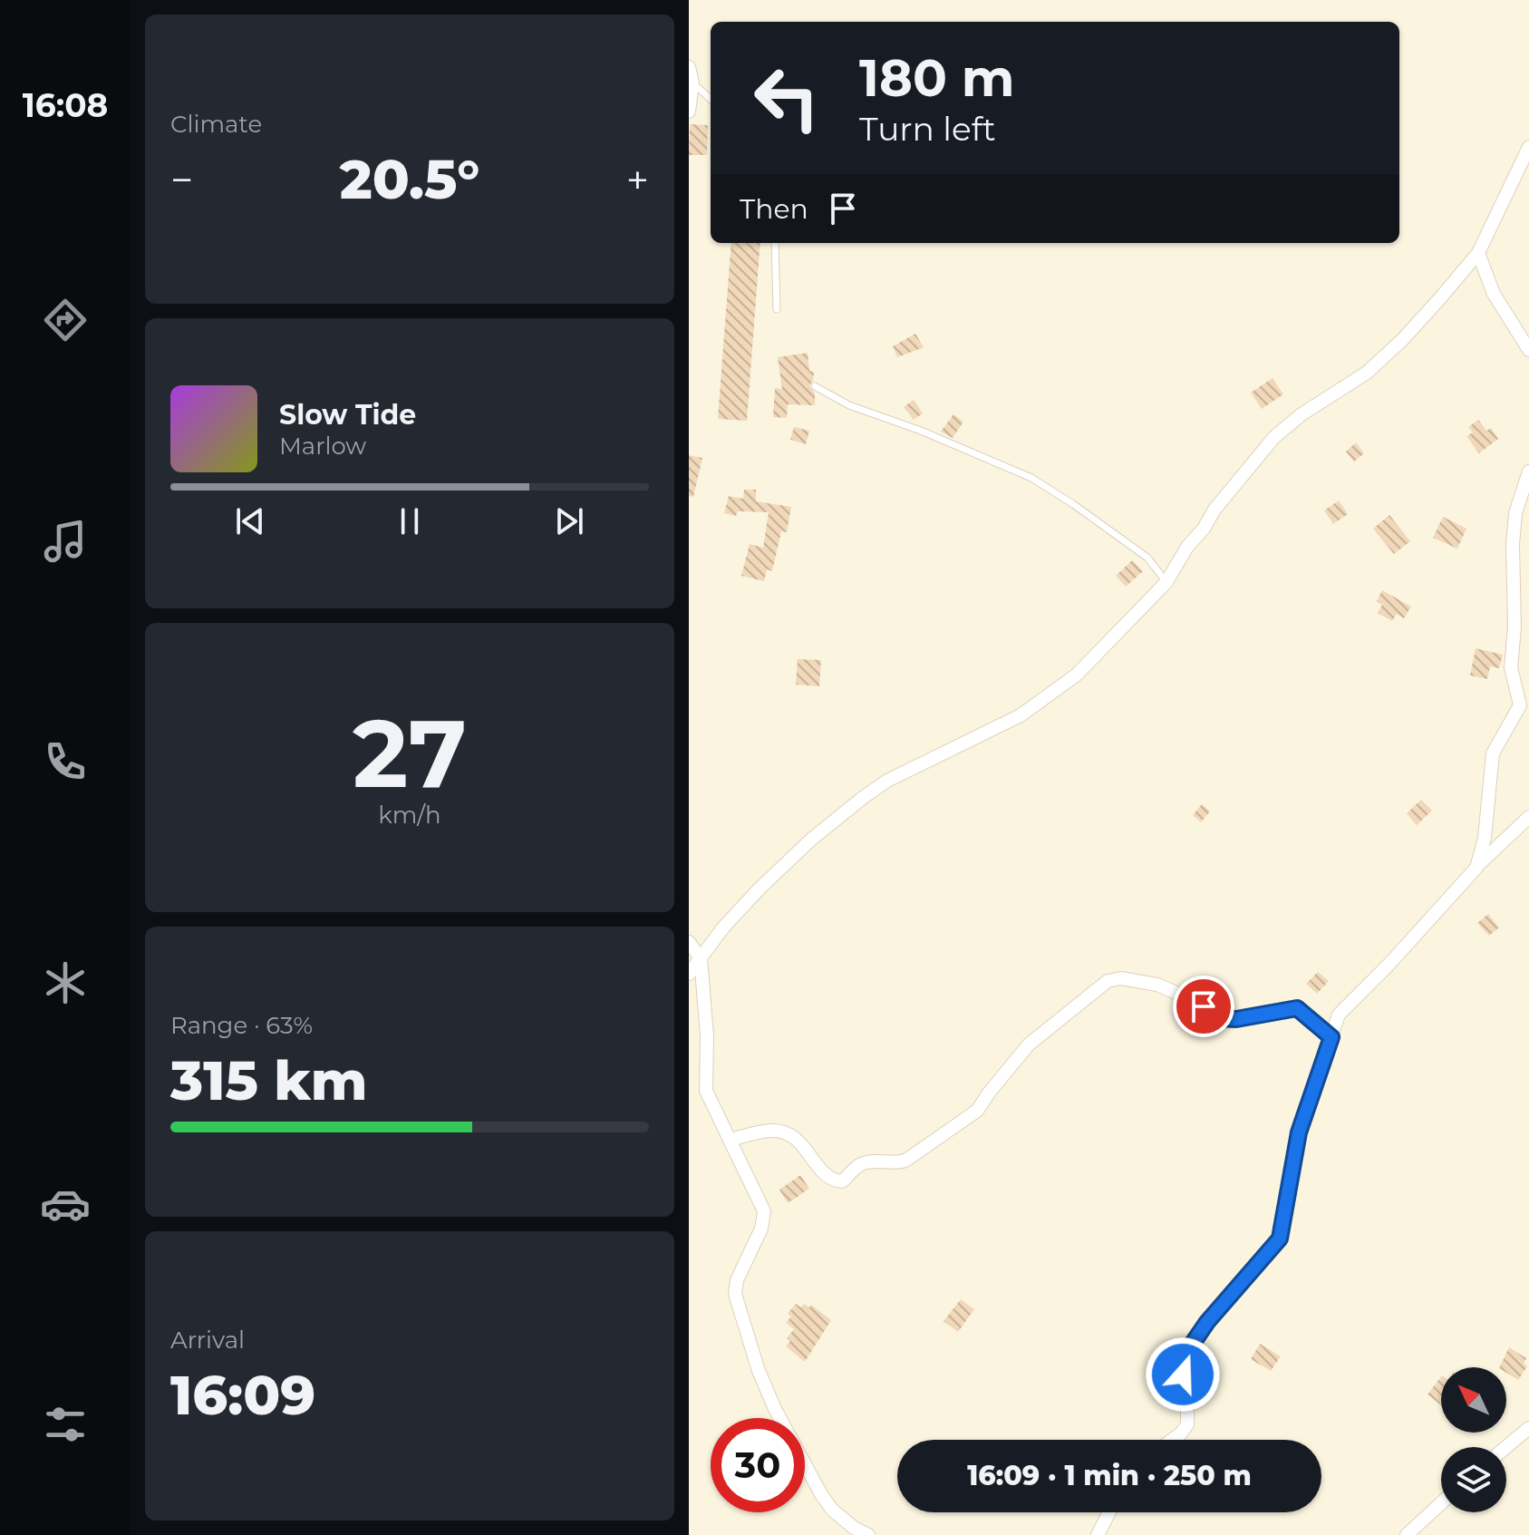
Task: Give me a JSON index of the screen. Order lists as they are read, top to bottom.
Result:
{
  "north": "top left",
  "page": {
    "tabs": "16:08",
    "tile": [
      "Climate",
      ["27", "km/h"],
      ["Range · 63%", "315 km"],
      ["Arrival", "16:09"]
    ],
    "turn": ["180 m", "Turn left"],
    "heat": ["−", "20.5°", "+"],
    "then": "Then",
    "song": ["Slow Tide", "Marlow"],
    "limit": "30",
    "trip": "16:09 · 1 min · 250 m"
  }
}
